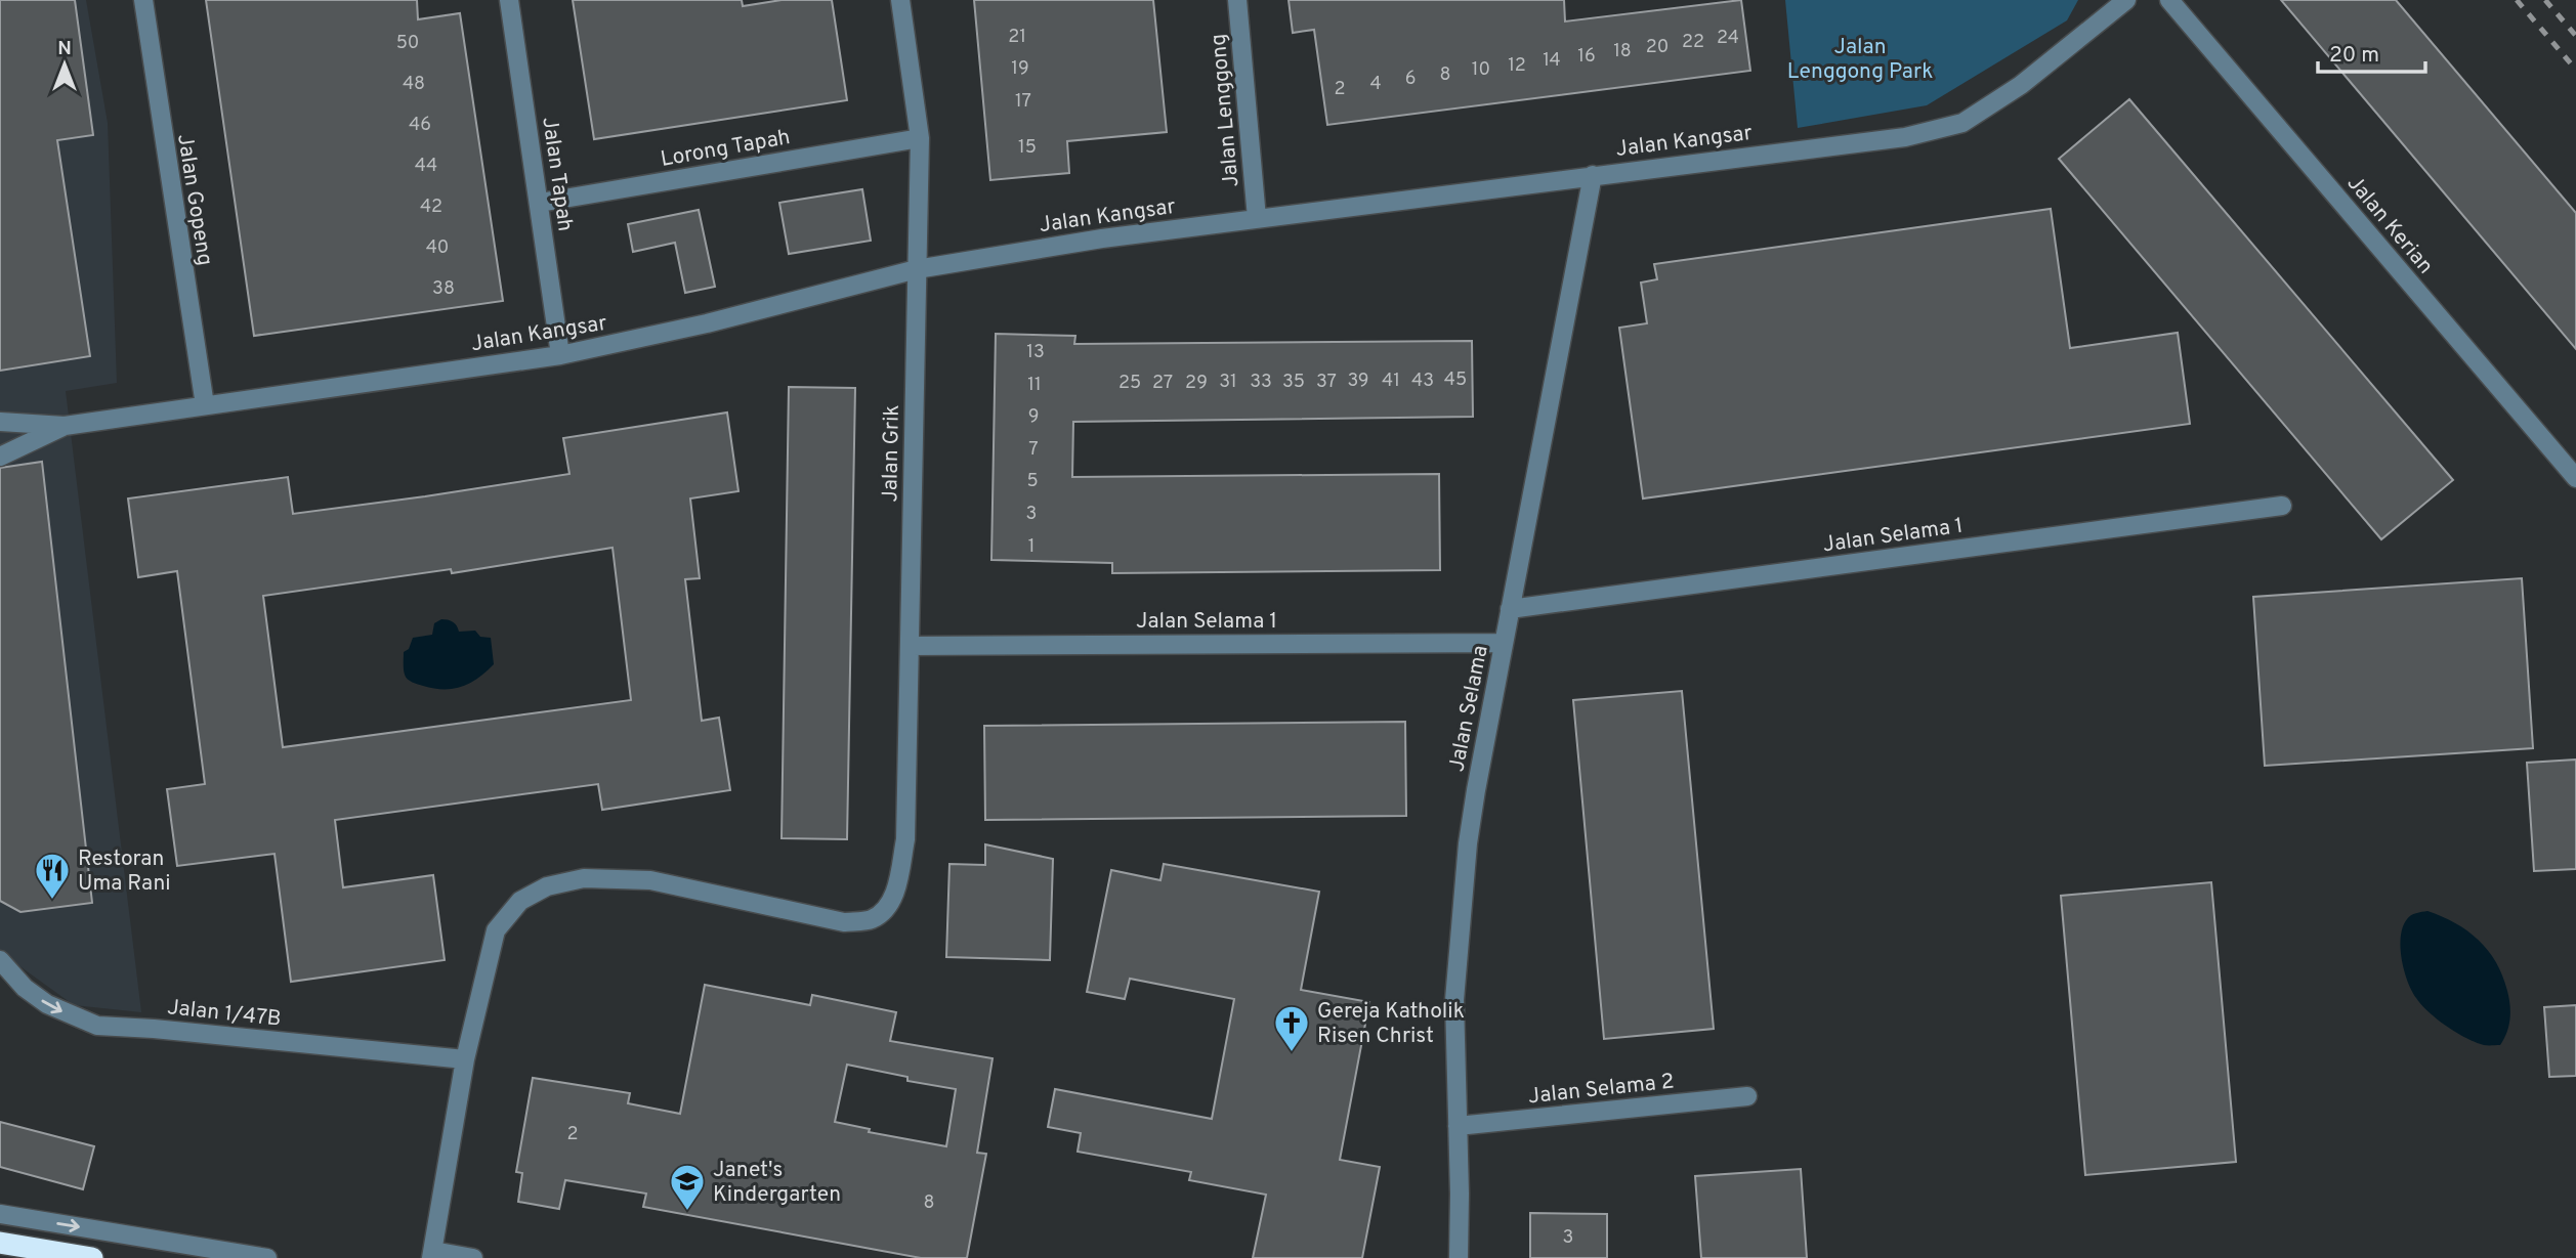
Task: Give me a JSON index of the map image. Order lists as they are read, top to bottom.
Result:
{
  "streets": {
    "street": [
      "Jalan Lenggong",
      "Jalan Kangsar",
      "Lorong Tapah",
      "Jalan Tapah",
      "Jalan Gopeng",
      "Jalan Kerian",
      "Jalan Grik",
      "Jalan Selama 1",
      "Jalan Selama",
      "Jalan 1/47B",
      "Jalan Selama 2"
    ]
  },
  "crossings": [
    ["Jalan Lenggong", "Jalan Kangsar"],
    ["Jalan Kangsar", "Jalan Tapah"],
    ["Jalan Kangsar", "Jalan Gopeng"],
    ["Jalan Kangsar", "Jalan Grik"],
    ["Jalan Kangsar", "Jalan Selama"],
    ["Lorong Tapah", "Jalan Tapah"],
    ["Lorong Tapah", "Jalan Grik"],
    ["Jalan Grik", "Jalan Selama 1"],
    ["Jalan Grik", "Jalan 1/47B"],
    ["Jalan Selama 1", "Jalan Selama"],
    ["Jalan Selama", "Jalan Selama 2"]
  ],
  "one_way": ["Jalan 1/47B"],
  "parks": ["Jalan Lenggong Park"],
  "places": {
    "restaurant": ["Restoran Uma Rani"],
    "church": ["Gereja Katholik Risen Christ"],
    "school or university": ["Janet's Kindergarten"]
  },
  "house_numbers": [
    "21",
    "24",
    "22",
    "50",
    "20",
    "18",
    "16",
    "14",
    "12",
    "19",
    "10",
    "8",
    "6",
    "48",
    "4",
    "2",
    "17",
    "46",
    "15",
    "44",
    "42",
    "40",
    "38",
    "13",
    "45",
    "39",
    "41",
    "43",
    "31",
    "33",
    "35",
    "37",
    "25",
    "27",
    "29",
    "11",
    "9",
    "7",
    "5",
    "3",
    "1",
    "2",
    "8",
    "3"
  ],
  "scale_bar": "20 m",
  "north": "top"
}
